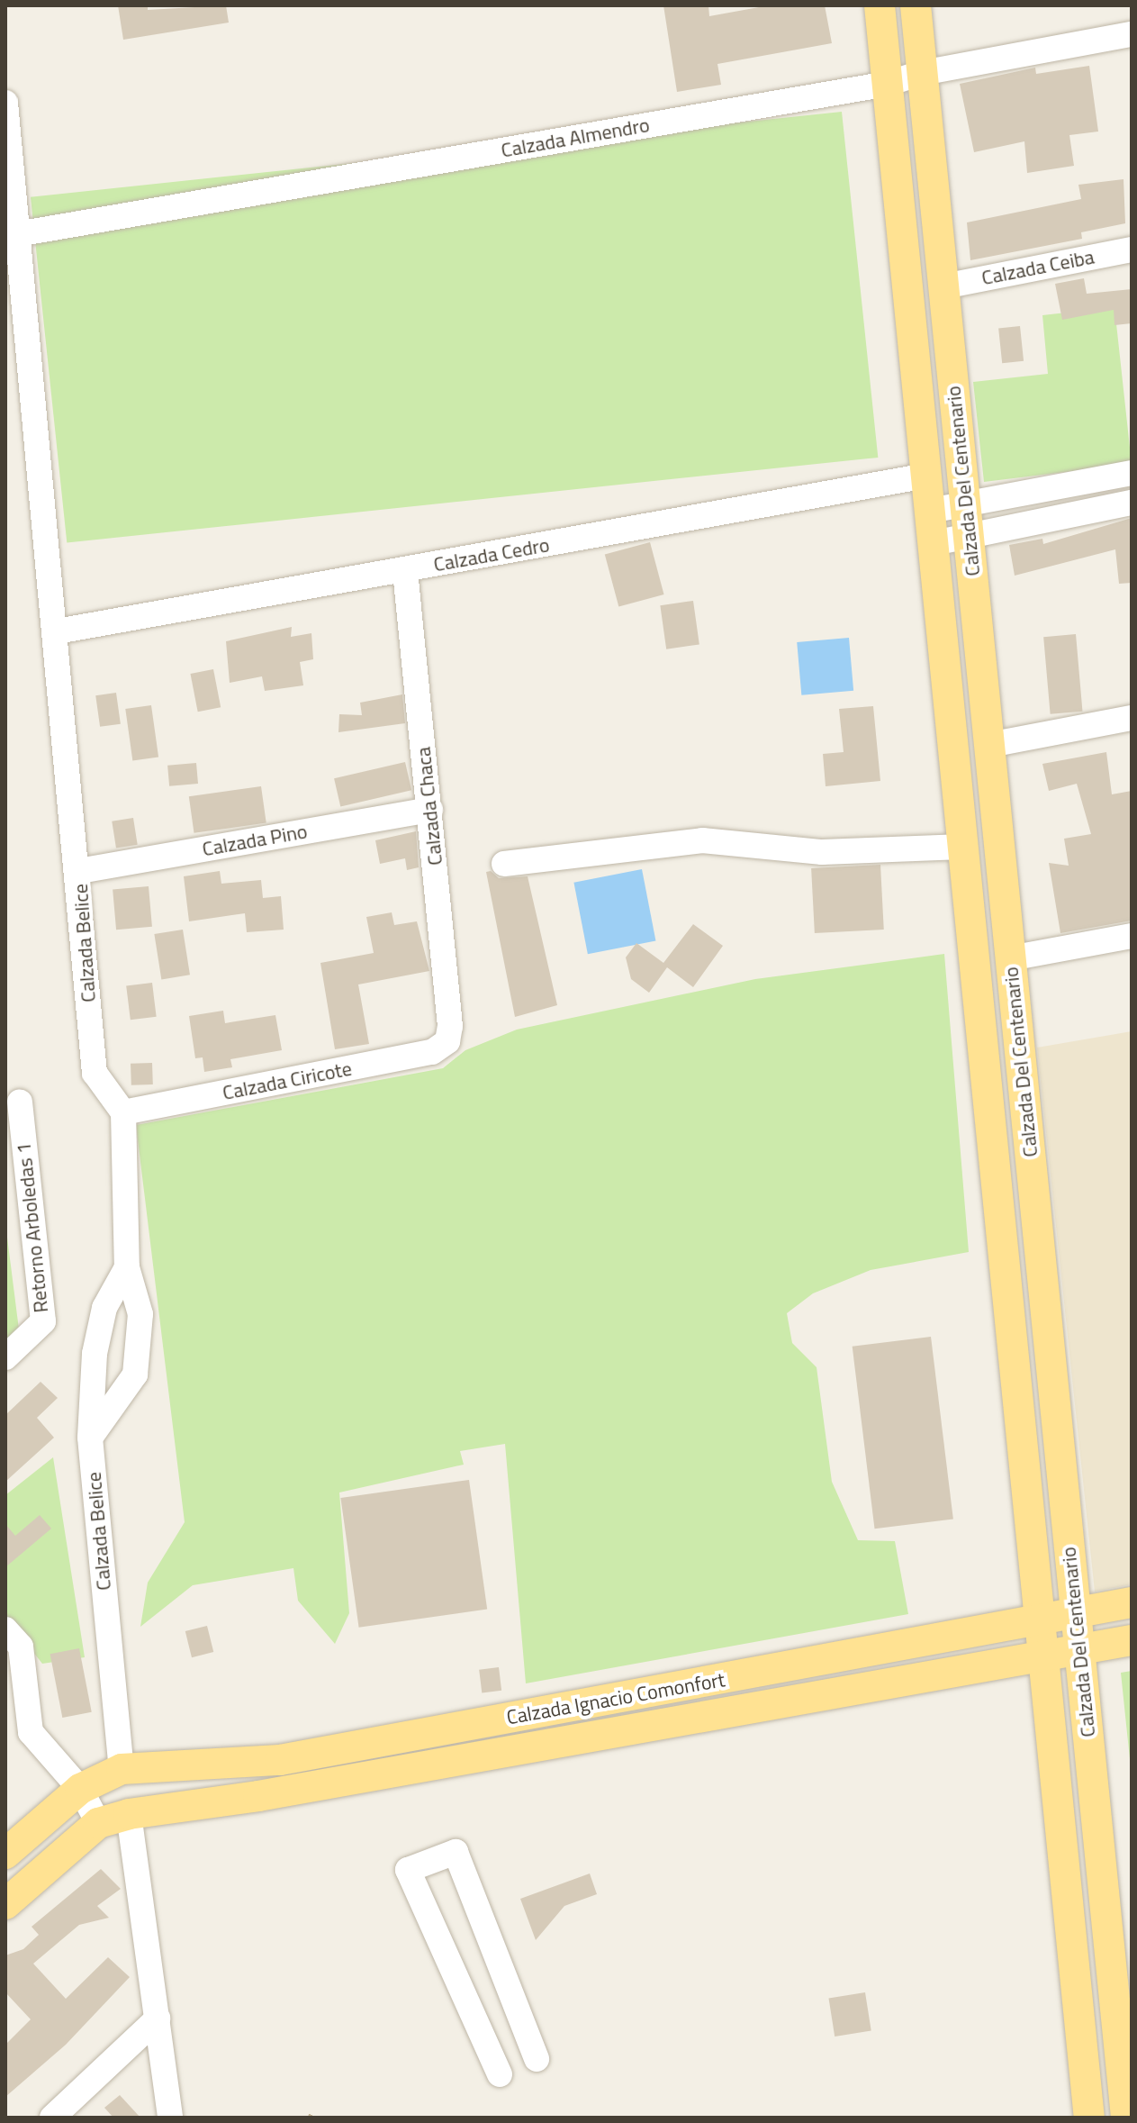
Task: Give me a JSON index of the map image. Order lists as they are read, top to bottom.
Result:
{
  "streets": {
    "main road": ["Calzada Del Centenario", "Calzada Ignacio Comonfort"],
    "street": [
      "Calzada Almendro",
      "Calzada Ceiba",
      "Calzada Cedro",
      "Calzada Chaca",
      "Calzada Pino",
      "Calzada Belice",
      "Calzada Ciricote",
      "Retorno Arboledas 1"
    ]
  },
  "crossings": [
    ["Calzada Almendro", "Calzada Del Centenario"],
    ["Calzada Almendro", "Calzada Belice"],
    ["Calzada Ceiba", "Calzada Del Centenario"],
    ["Calzada Del Centenario", "Calzada Cedro"],
    ["Calzada Del Centenario", "Calzada Ignacio Comonfort"],
    ["Calzada Cedro", "Calzada Chaca"],
    ["Calzada Cedro", "Calzada Belice"],
    ["Calzada Chaca", "Calzada Pino"],
    ["Calzada Chaca", "Calzada Ciricote"],
    ["Calzada Pino", "Calzada Belice"],
    ["Calzada Belice", "Calzada Ciricote"],
    ["Calzada Belice", "Calzada Ignacio Comonfort"]
  ]
}
